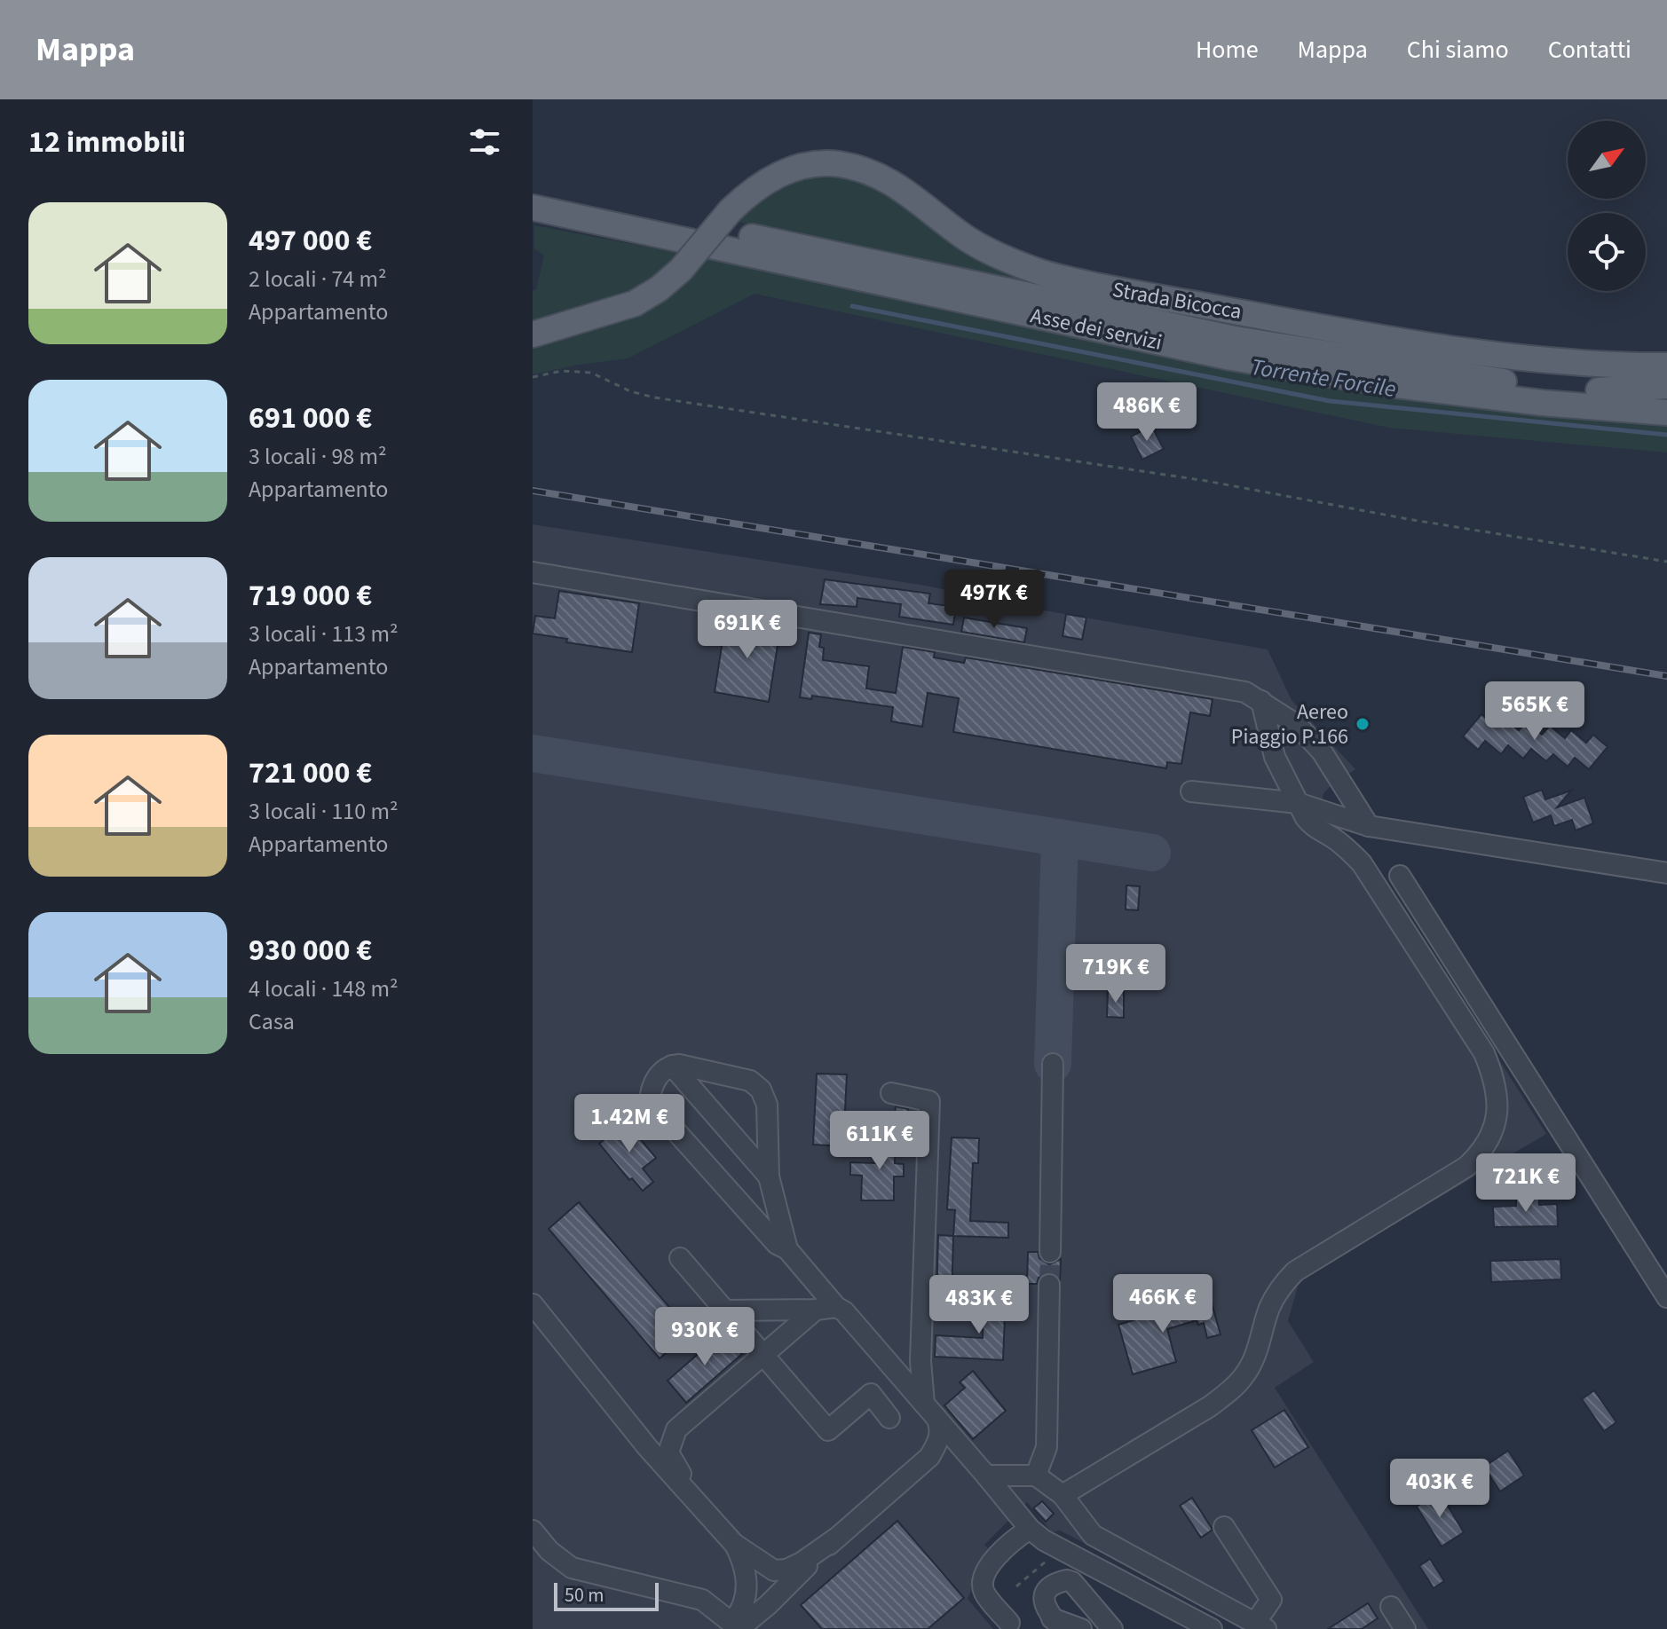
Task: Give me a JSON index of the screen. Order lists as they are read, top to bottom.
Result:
{
  "streets": {
    "main road": ["Strada Bicocca", "Asse dei servizi"]
  },
  "water": ["Torrente Forcile"],
  "places": ["Aereo Piaggio P.166"],
  "scale_bar": "50 m",
  "north": "top right",
  "page": {
    "header": "Mappa",
    "nav": [
      "Home",
      "Mappa",
      "Chi siamo",
      "Contatti"
    ],
    "heading": "12 immobili",
    "list": [
      {
        "name": "497 000 €",
        "note": "2 locali · 74 m² · Appartamento"
      },
      {
        "name": "691 000 €",
        "note": "3 locali · 98 m² · Appartamento"
      },
      {
        "name": "719 000 €",
        "note": "3 locali · 113 m² · Appartamento"
      },
      {
        "name": "721 000 €",
        "note": "3 locali · 110 m² · Appartamento"
      },
      {
        "name": "930 000 €",
        "note": "4 locali · 148 m² · Casa"
      }
    ],
    "price": [
      "486K €",
      "497K €",
      "691K €",
      "565K €",
      "719K €",
      "1.42M €",
      "611K €",
      "721K €",
      "466K €",
      "483K €",
      "930K €",
      "403K €"
    ],
    "scale": "50 m"
  }
}
